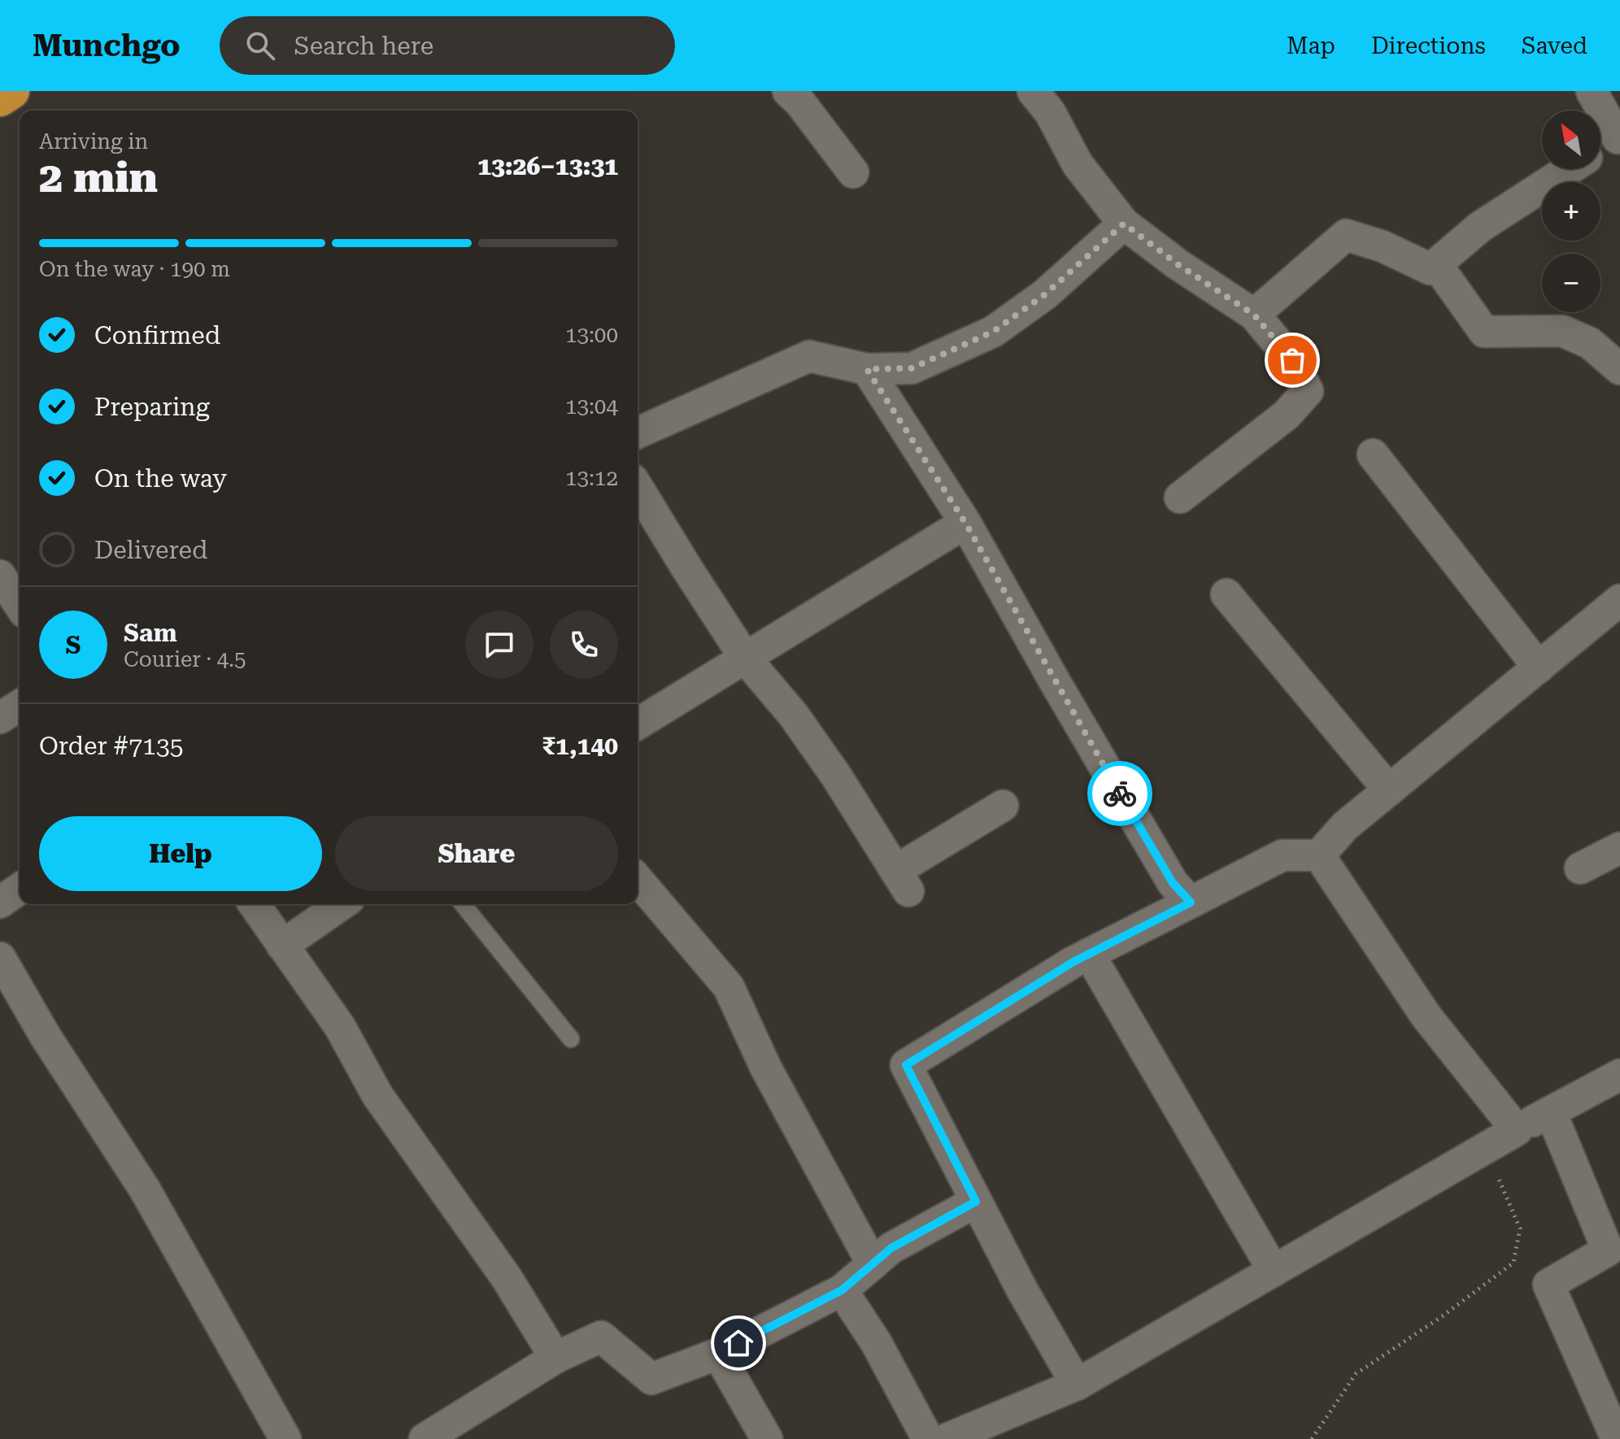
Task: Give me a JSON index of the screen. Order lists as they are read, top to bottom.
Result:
{
  "north": "top left",
  "page": {
    "header": "Munchgo",
    "search": "Search here",
    "nav": ["Map", "Directions", "Saved"],
    "map_buttons": ["+", "−"],
    "heading": ["2 min", "Arriving in", "13:26–13:31"],
    "panel": [
      "Sam",
      "Courier · 4.5",
      "Order #7135",
      "₹1,140"
    ],
    "bar": "On the way · 190 m",
    "list": [
      ["Confirmed", "13:00"],
      ["Preparing", "13:04"],
      ["On the way", "13:12"],
      "Delivered"
    ],
    "round": "S",
    "buttons": ["Help", "Share"]
  }
}
